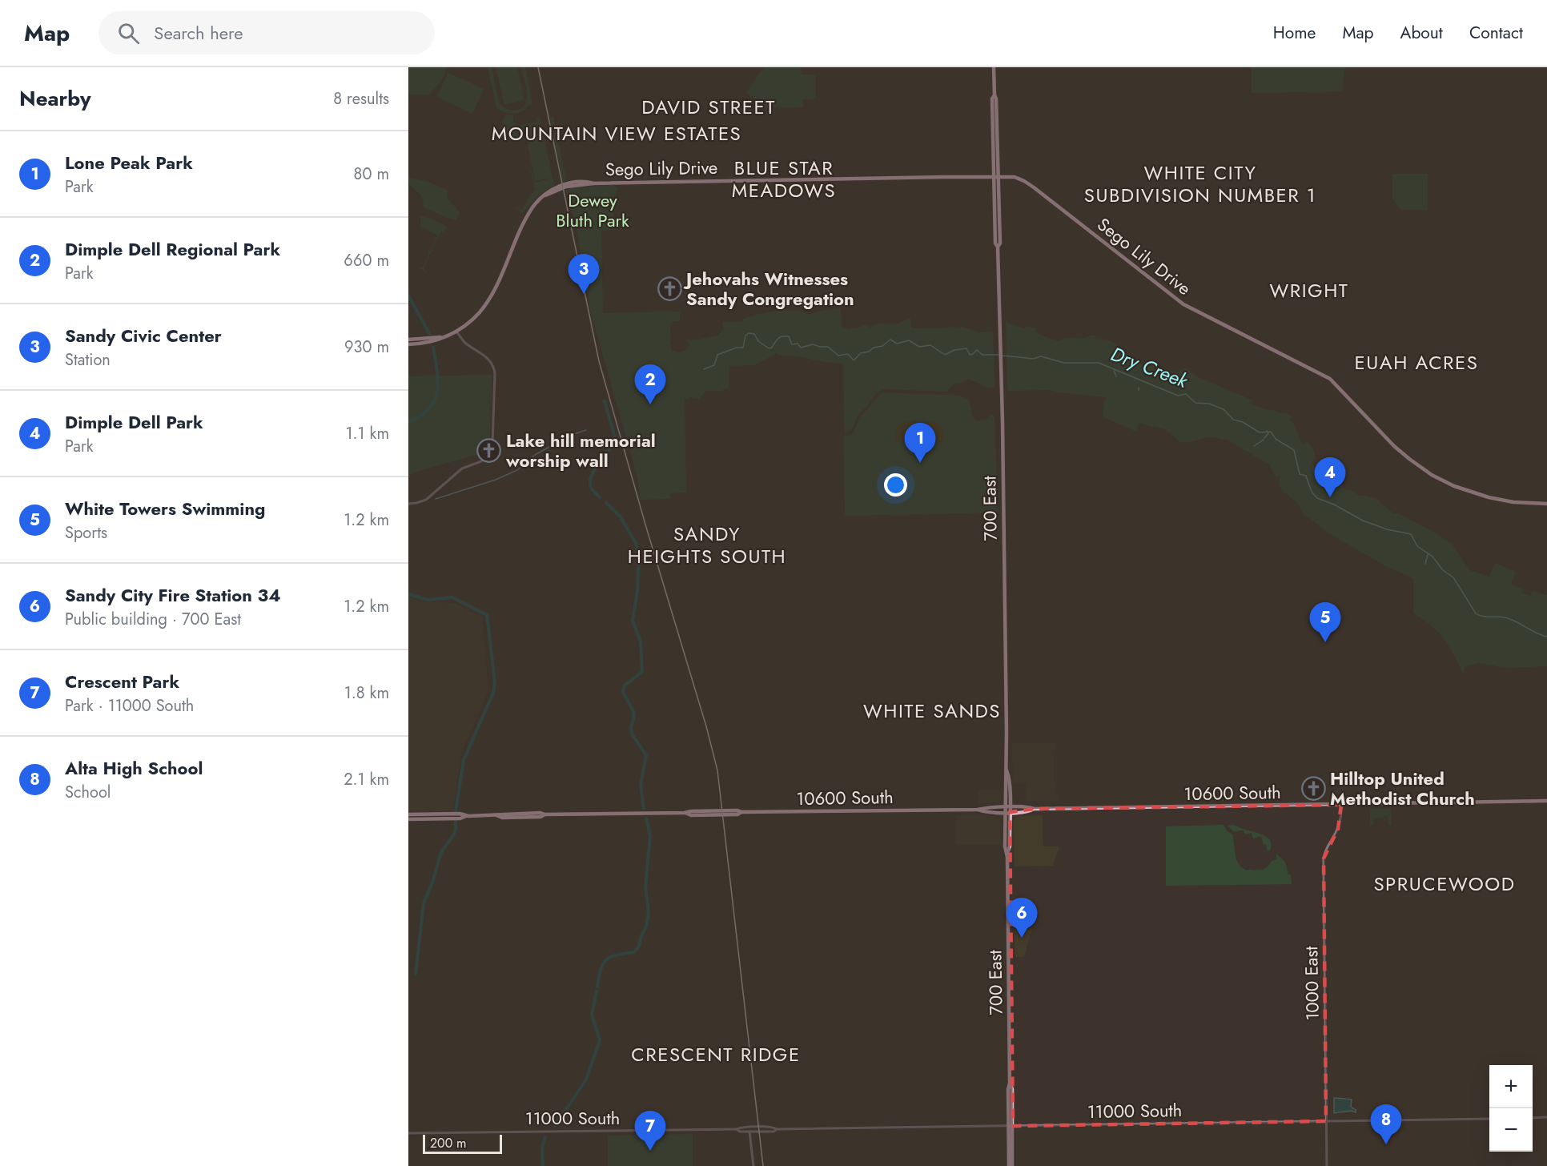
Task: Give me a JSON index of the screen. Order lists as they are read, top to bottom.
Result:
{
  "streets": {
    "main road": ["Sego Lily Drive", "700 East", "10600 South"],
    "street": ["1000 East", "11000 South"]
  },
  "crossings": [
    ["Sego Lily Drive", "700 East"],
    ["700 East", "10600 South"],
    ["700 East", "11000 South"],
    ["10600 South", "1000 East"],
    ["1000 East", "11000 South"]
  ],
  "districts": [
    "DAVID STREET",
    "MOUNTAIN VIEW ESTATES",
    "BLUE STAR MEADOWS",
    "WHITE CITY SUBDIVISION NUMBER 1",
    "WRIGHT",
    "EUAH ACRES",
    "SANDY HEIGHTS SOUTH",
    "WHITE SANDS",
    "SPRUCEWOOD",
    "CRESCENT RIDGE"
  ],
  "water": ["Dry Creek"],
  "parks": ["Dewey Bluth Park"],
  "places": {
    "church": ["Jehovahs Witnesses Sandy Congregation", "Lake hill memorial worship wall", "Hilltop United Methodist Church"]
  },
  "scale_bar": "200 m",
  "page": {
    "header": "Map",
    "search": "Search here",
    "nav": [
      "Home",
      "Map",
      "About",
      "Contact"
    ],
    "heading": ["Nearby", "8 results"],
    "list": [
      {
        "mark": "1",
        "name": "Lone Peak Park",
        "note": "Park",
        "value": "80 m"
      },
      {
        "mark": "2",
        "name": "Dimple Dell Regional Park",
        "note": "Park",
        "value": "660 m"
      },
      {
        "mark": "3",
        "name": "Sandy Civic Center",
        "note": "Station",
        "value": "930 m"
      },
      {
        "mark": "4",
        "name": "Dimple Dell Park",
        "note": "Park",
        "value": "1.1 km"
      },
      {
        "mark": "5",
        "name": "White Towers Swimming",
        "note": "Sports",
        "value": "1.2 km"
      },
      {
        "mark": "6",
        "name": "Sandy City Fire Station 34",
        "note": "Public building · 700 East",
        "value": "1.2 km"
      },
      {
        "mark": "7",
        "name": "Crescent Park",
        "note": "Park · 11000 South",
        "value": "1.8 km"
      },
      {
        "mark": "8",
        "name": "Alta High School",
        "note": "School",
        "value": "2.1 km"
      }
    ],
    "pins": [
      "3",
      "2",
      "1",
      "4",
      "5",
      "6",
      "8",
      "7"
    ],
    "map_buttons": ["+", "−"],
    "scale": "200 m"
  }
}
